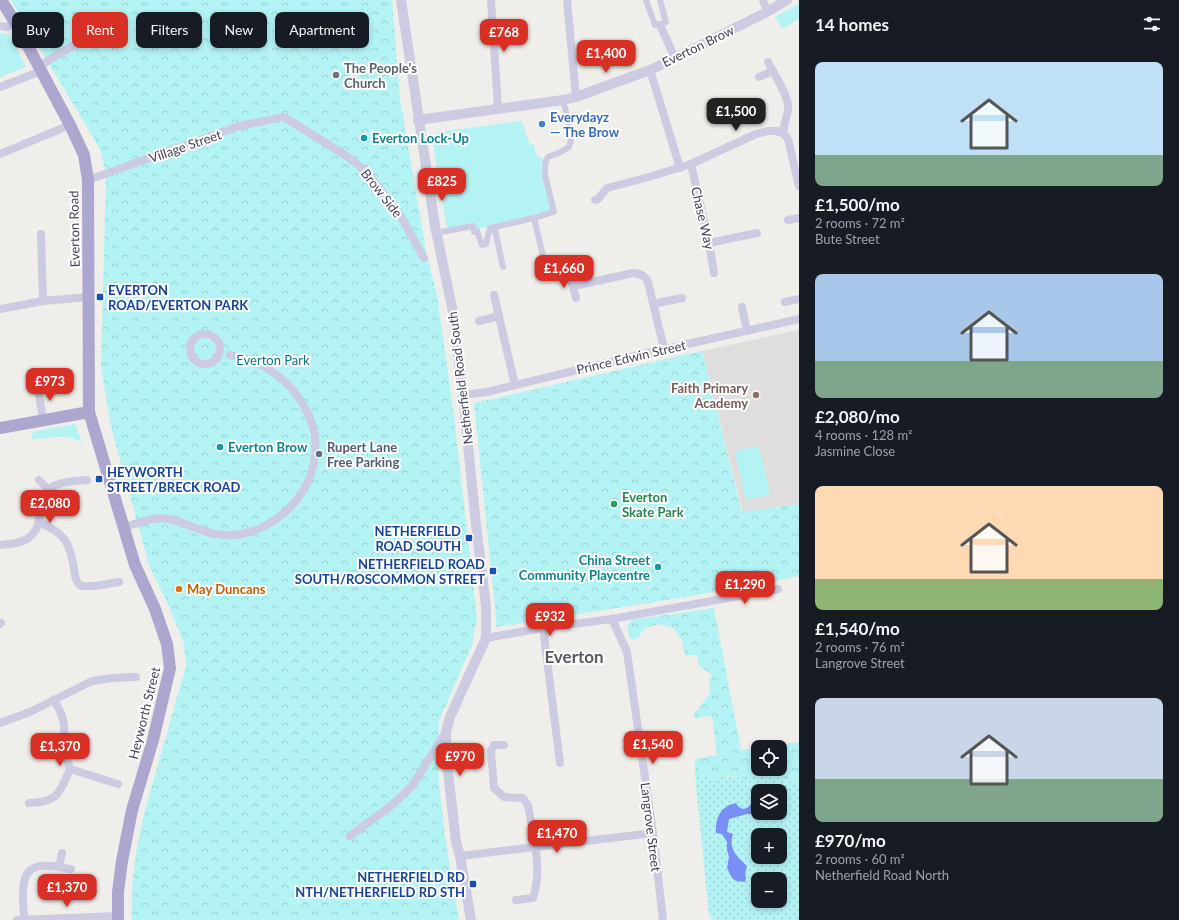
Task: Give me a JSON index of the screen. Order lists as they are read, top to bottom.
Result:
{
  "streets": {
    "main road": ["Everton Road", "Heyworth Street"],
    "street": [
      "Everton Brow",
      "Village Street",
      "Brow Side",
      "Chase Way",
      "Prince Edwin Street",
      "Netherfield Road South",
      "Langrove Street"
    ]
  },
  "crossings": [
    ["Everton Brow", "Netherfield Road South"],
    ["Village Street", "Brow Side"],
    ["Village Street", "Everton Road"],
    ["Everton Road", "Heyworth Street"],
    ["Prince Edwin Street", "Netherfield Road South"]
  ],
  "districts": ["Everton"],
  "parks": ["Everton Park"],
  "places": {
    "other": [
      "The People's Church",
      "Everydayz — The Brow",
      "Everton Lock-Up",
      "Faith Primary Academy",
      "Everton Brow",
      "Rupert Lane Free Parking",
      "Everton Skate Park",
      "China Street Community Playcentre",
      "May Duncans"
    ],
    "transit": [
      "EVERTON ROAD/EVERTON PARK",
      "HEYWORTH STREET/BRECK ROAD",
      "NETHERFIELD ROAD SOUTH",
      "NETHERFIELD ROAD SOUTH/ROSCOMMON STREET",
      "NETHERFIELD RD NTH/NETHERFIELD RD STH"
    ]
  },
  "page": {
    "heading": "14 homes",
    "chip": [
      "Buy",
      "Rent",
      "Filters",
      "New",
      "Apartment"
    ],
    "price": [
      "£768",
      "£1,400",
      "£1,500",
      "£825",
      "£1,660",
      "£973",
      "£2,080",
      "£1,290",
      "£932",
      "£1,540",
      "£1,370",
      "£970",
      "£1,470",
      "£1,370"
    ],
    "list": [
      {
        "name": "£1,500/mo",
        "note": "2 rooms · 72 m² · Bute Street"
      },
      {
        "name": "£2,080/mo",
        "note": "4 rooms · 128 m² · Jasmine Close"
      },
      {
        "name": "£1,540/mo",
        "note": "2 rooms · 76 m² · Langrove Street"
      },
      {
        "name": "£970/mo",
        "note": "2 rooms · 60 m² · Netherfield Road North"
      }
    ],
    "map_buttons": ["+", "−"]
  }
}
